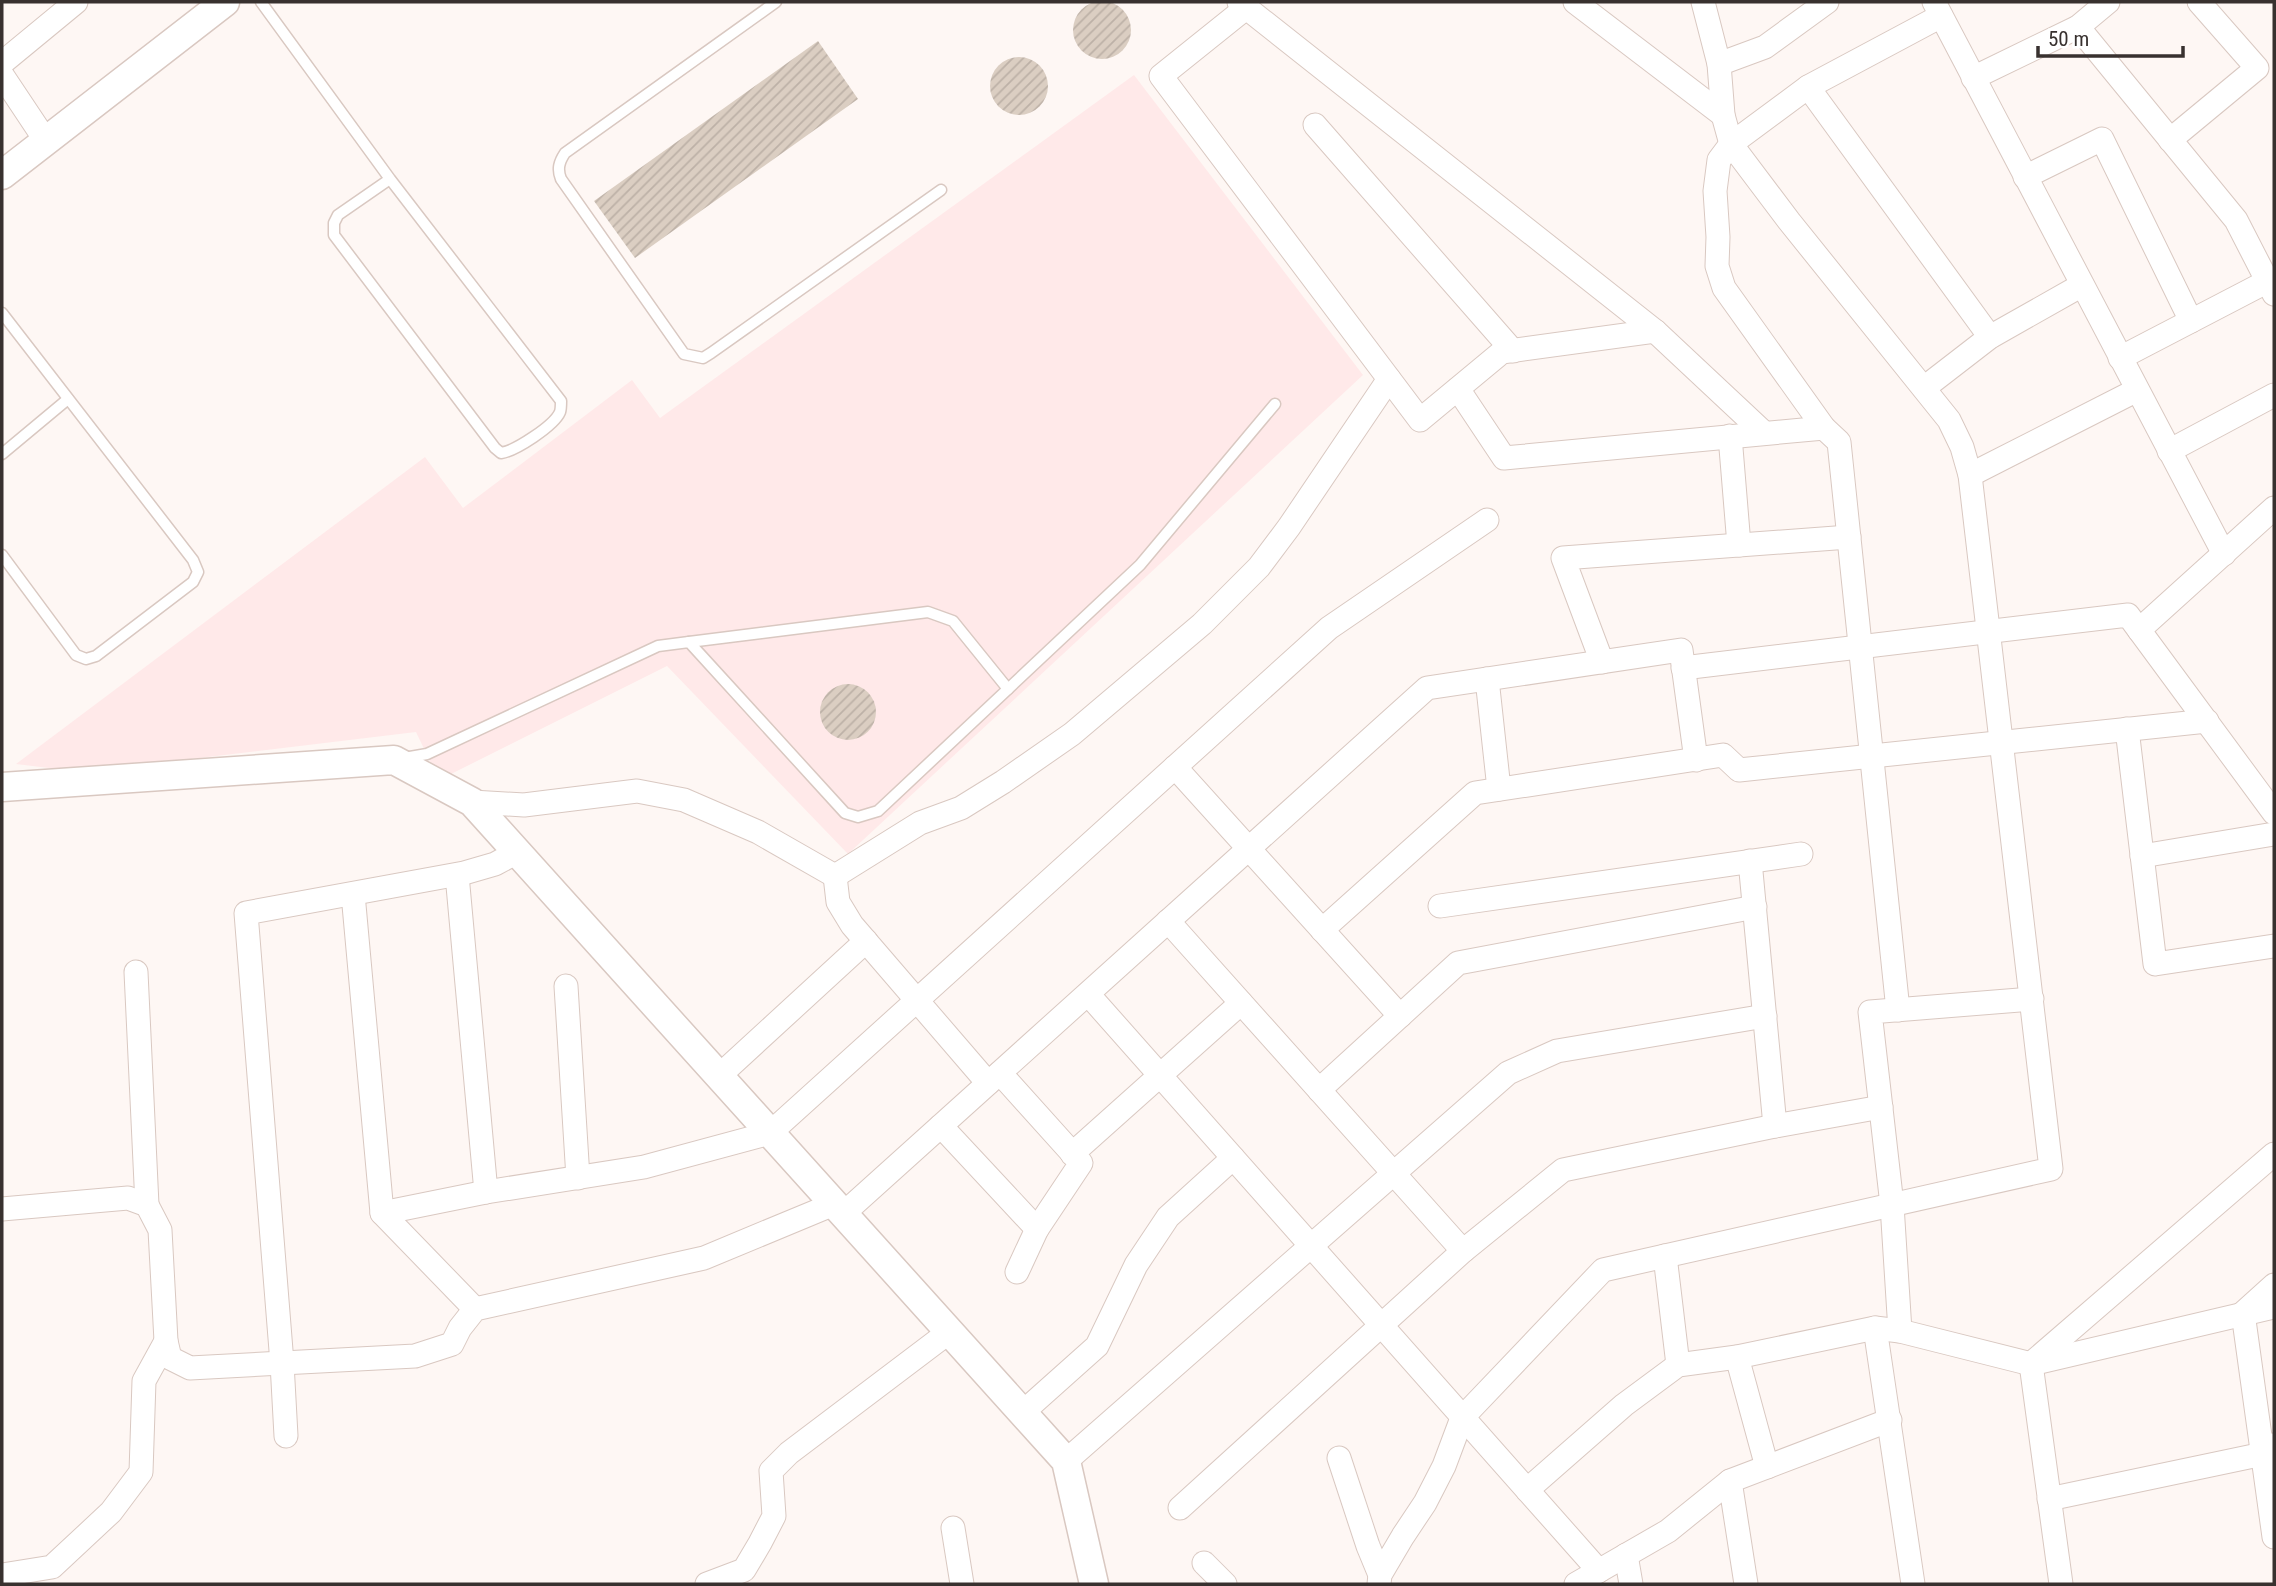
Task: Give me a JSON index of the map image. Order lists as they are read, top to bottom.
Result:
{
  "scale_bar": "50 m"
}
